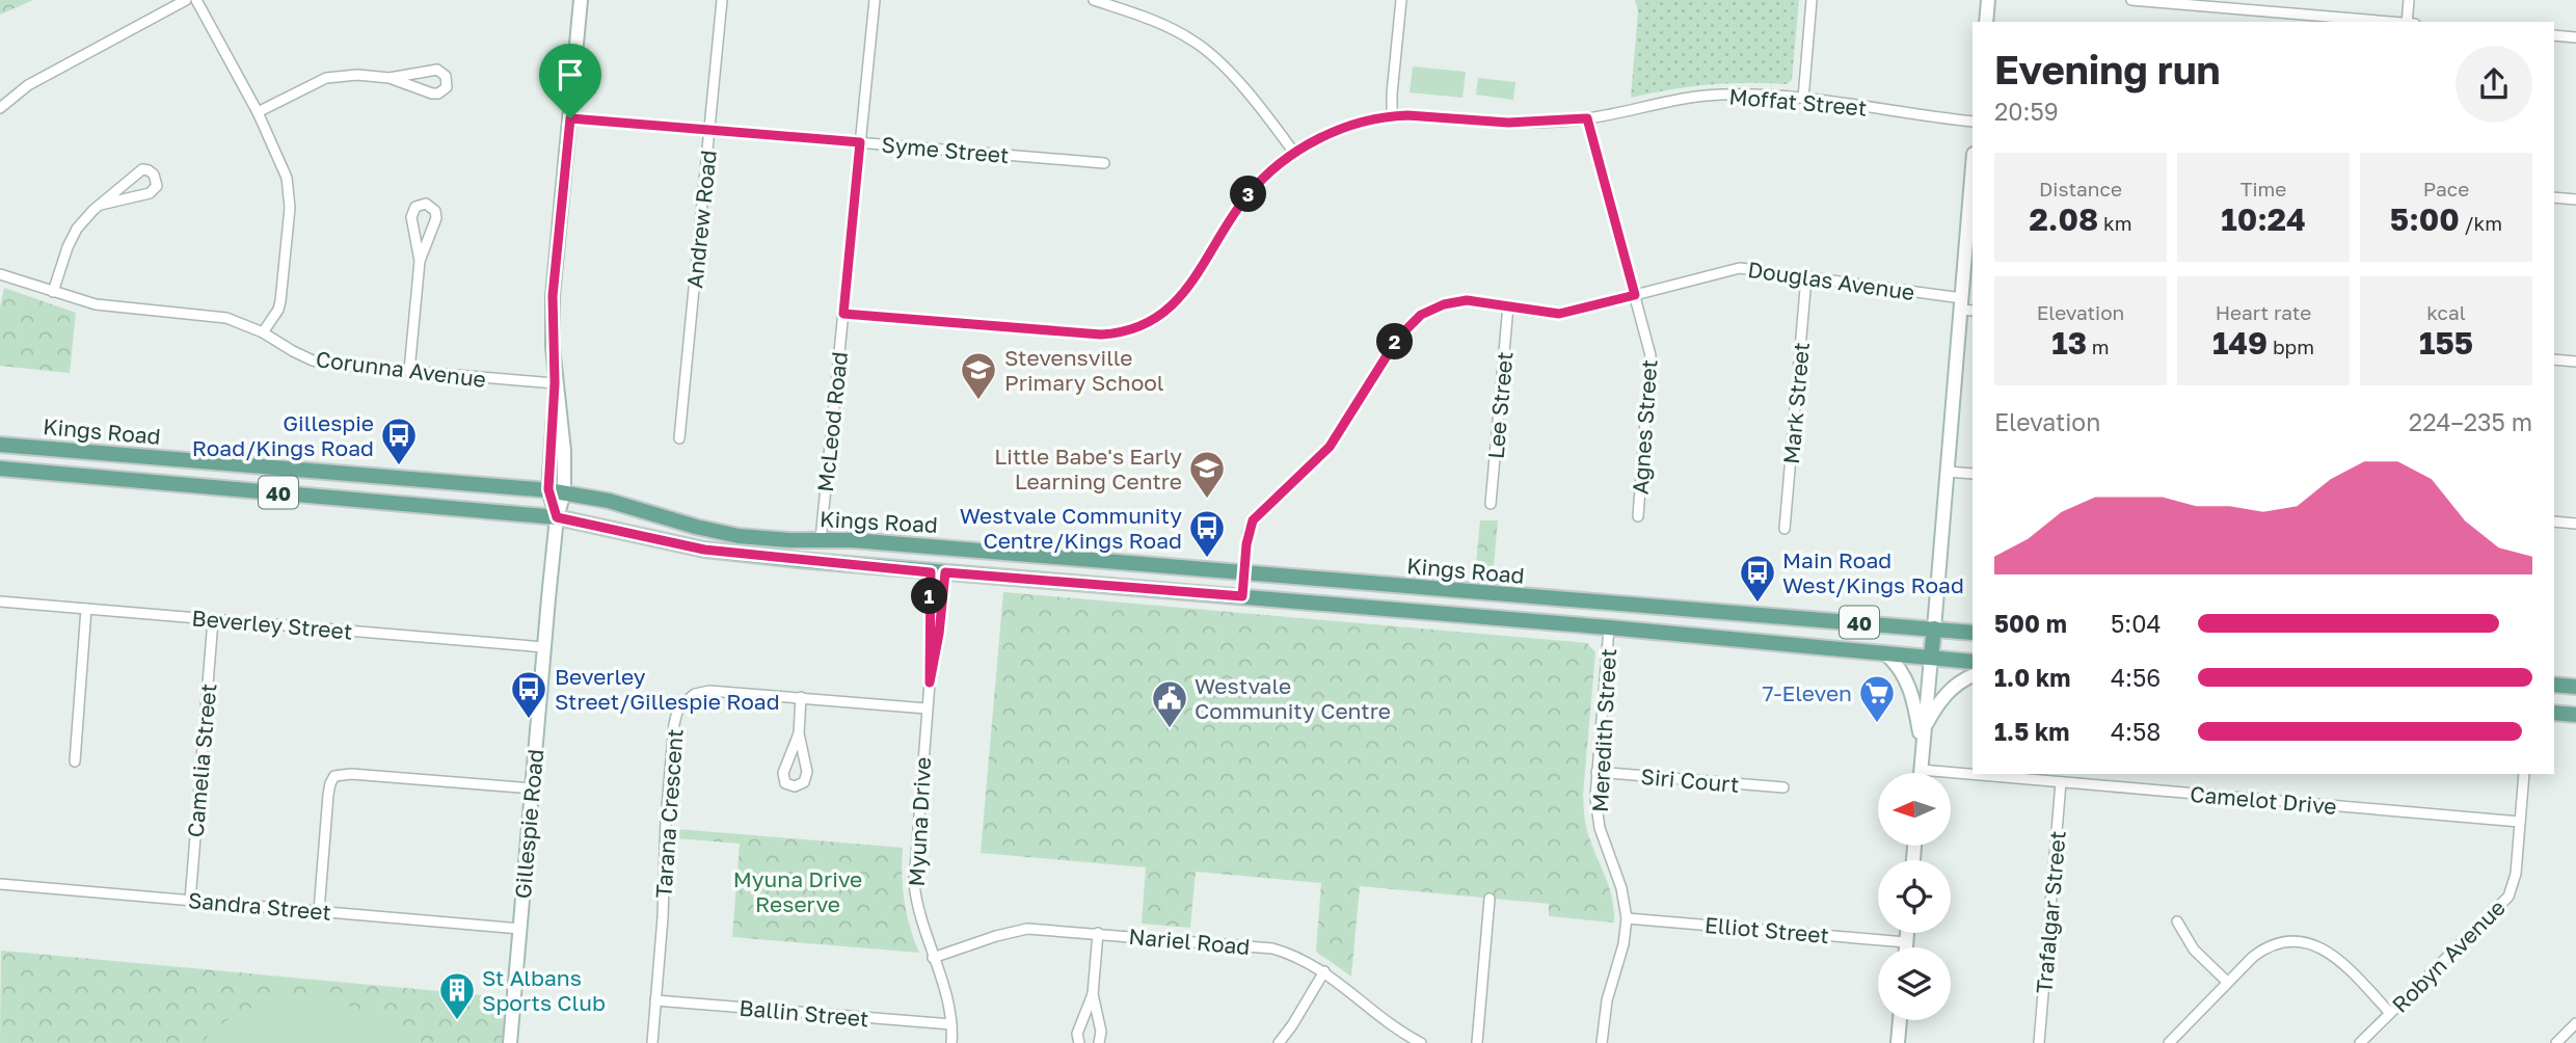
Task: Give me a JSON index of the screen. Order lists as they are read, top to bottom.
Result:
{
  "streets": {
    "main road": ["Kings Road", "40"],
    "street": [
      "Moffat Street",
      "Syme Street",
      "Andrew Road",
      "Douglas Avenue",
      "Corunna Avenue",
      "Mark Street",
      "Lee Street",
      "McLeod Road",
      "Agnes Street",
      "Beverley Street",
      "Meredith Street",
      "Camelia Street",
      "Siri Court",
      "Camelot Drive",
      "Tarana Crescent",
      "Myuna Drive",
      "Gillespie Road",
      "Sandra Street",
      "Trafalgar Street",
      "Elliot Street",
      "Nariel Road",
      "Robyn Avenue",
      "Ballin Street"
    ]
  },
  "crossings": [
    ["Moffat Street", "McLeod Road"],
    ["Moffat Street", "Agnes Street"],
    ["Syme Street", "Andrew Road"],
    ["Syme Street", "McLeod Road"],
    ["Syme Street", "Gillespie Road"],
    ["Douglas Avenue", "Mark Street"],
    ["Douglas Avenue", "Lee Street"],
    ["Douglas Avenue", "Agnes Street"],
    ["Douglas Avenue", "Kings Road"],
    ["Corunna Avenue", "Gillespie Road"],
    ["McLeod Road", "Kings Road"],
    ["Kings Road", "40"],
    ["Kings Road", "Meredith Street"],
    ["Kings Road", "Myuna Drive"],
    ["Kings Road", "Gillespie Road"],
    ["Beverley Street", "Camelia Street"],
    ["Beverley Street", "Gillespie Road"],
    ["Meredith Street", "Siri Court"],
    ["Meredith Street", "Elliot Street"],
    ["Camelia Street", "Sandra Street"],
    ["Camelot Drive", "Trafalgar Street"],
    ["Camelot Drive", "Robyn Avenue"],
    ["Tarana Crescent", "Myuna Drive"],
    ["Tarana Crescent", "Ballin Street"],
    ["Myuna Drive", "Nariel Road"],
    ["Myuna Drive", "Ballin Street"],
    ["Gillespie Road", "Sandra Street"]
  ],
  "parks": ["Myuna Drive Reserve"],
  "places": {
    "school or university": ["Stevensville Primary School", "Little Babe's Early Learning Centre"],
    "bus stop": [
      "Gillespie Road/Kings Road",
      "Westvale Community Centre/Kings Road",
      "Main Road West/Kings Road",
      "Beverley Street/Gillespie Road"
    ],
    "supermarket": ["7-Eleven"],
    "public building": ["Westvale Community Centre"],
    "building": ["St Albans Sports Club"]
  },
  "north": "left",
  "page": {
    "heading": ["Evening run", "20:59"],
    "stats": [
      ["Distance", "2.08 km"],
      ["Time", "10:24"],
      ["Pace", "5:00 /km"],
      ["Elevation", "13 m"],
      ["Heart rate", "149 bpm"],
      ["kcal", "155"]
    ],
    "pins": ["3", "2", "1"],
    "chart": ["Elevation", "224–235 m"],
    "list": [
      {
        "name": "500 m",
        "note": "5:04"
      },
      {
        "name": "1.0 km",
        "note": "4:56"
      },
      {
        "name": "1.5 km",
        "note": "4:58"
      }
    ]
  }
}
